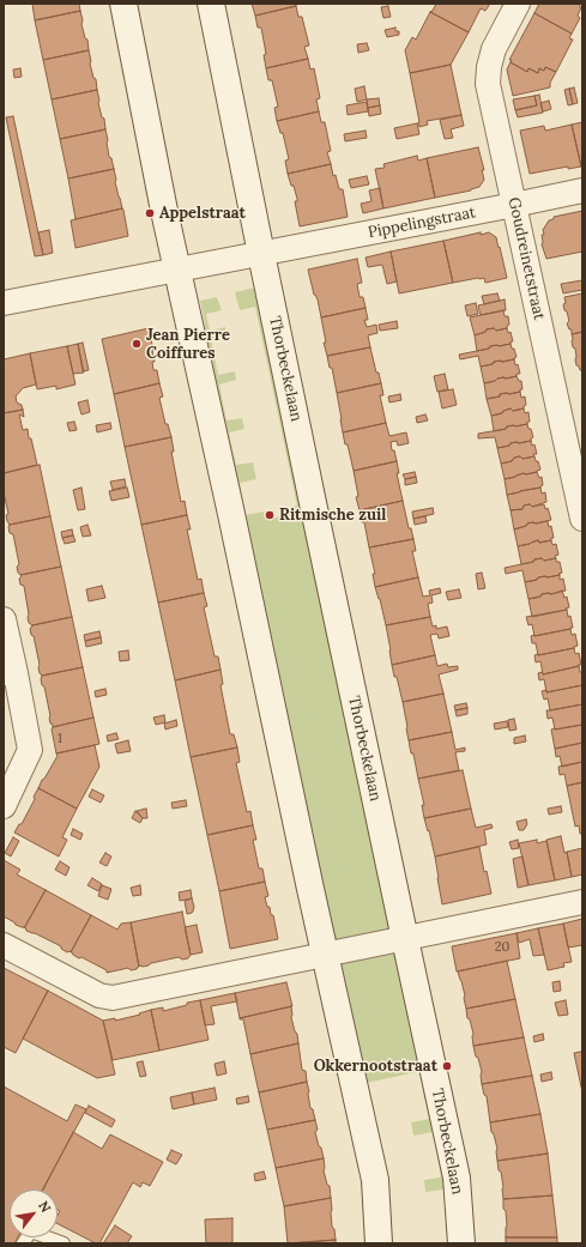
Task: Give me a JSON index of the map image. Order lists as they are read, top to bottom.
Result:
{
  "streets": {
    "street": ["Pippelingstraat", "Goudreinetstraat", "Thorbeckelaan"]
  },
  "crossings": [
    ["Pippelingstraat", "Goudreinetstraat"],
    ["Pippelingstraat", "Thorbeckelaan"]
  ],
  "places": [
    "Appelstraat",
    "Jean Pierre Coiffures",
    "Ritmische zuil",
    "Okkernootstraat"
  ],
  "house_numbers": ["1", "20"],
  "north": "top right"
}
